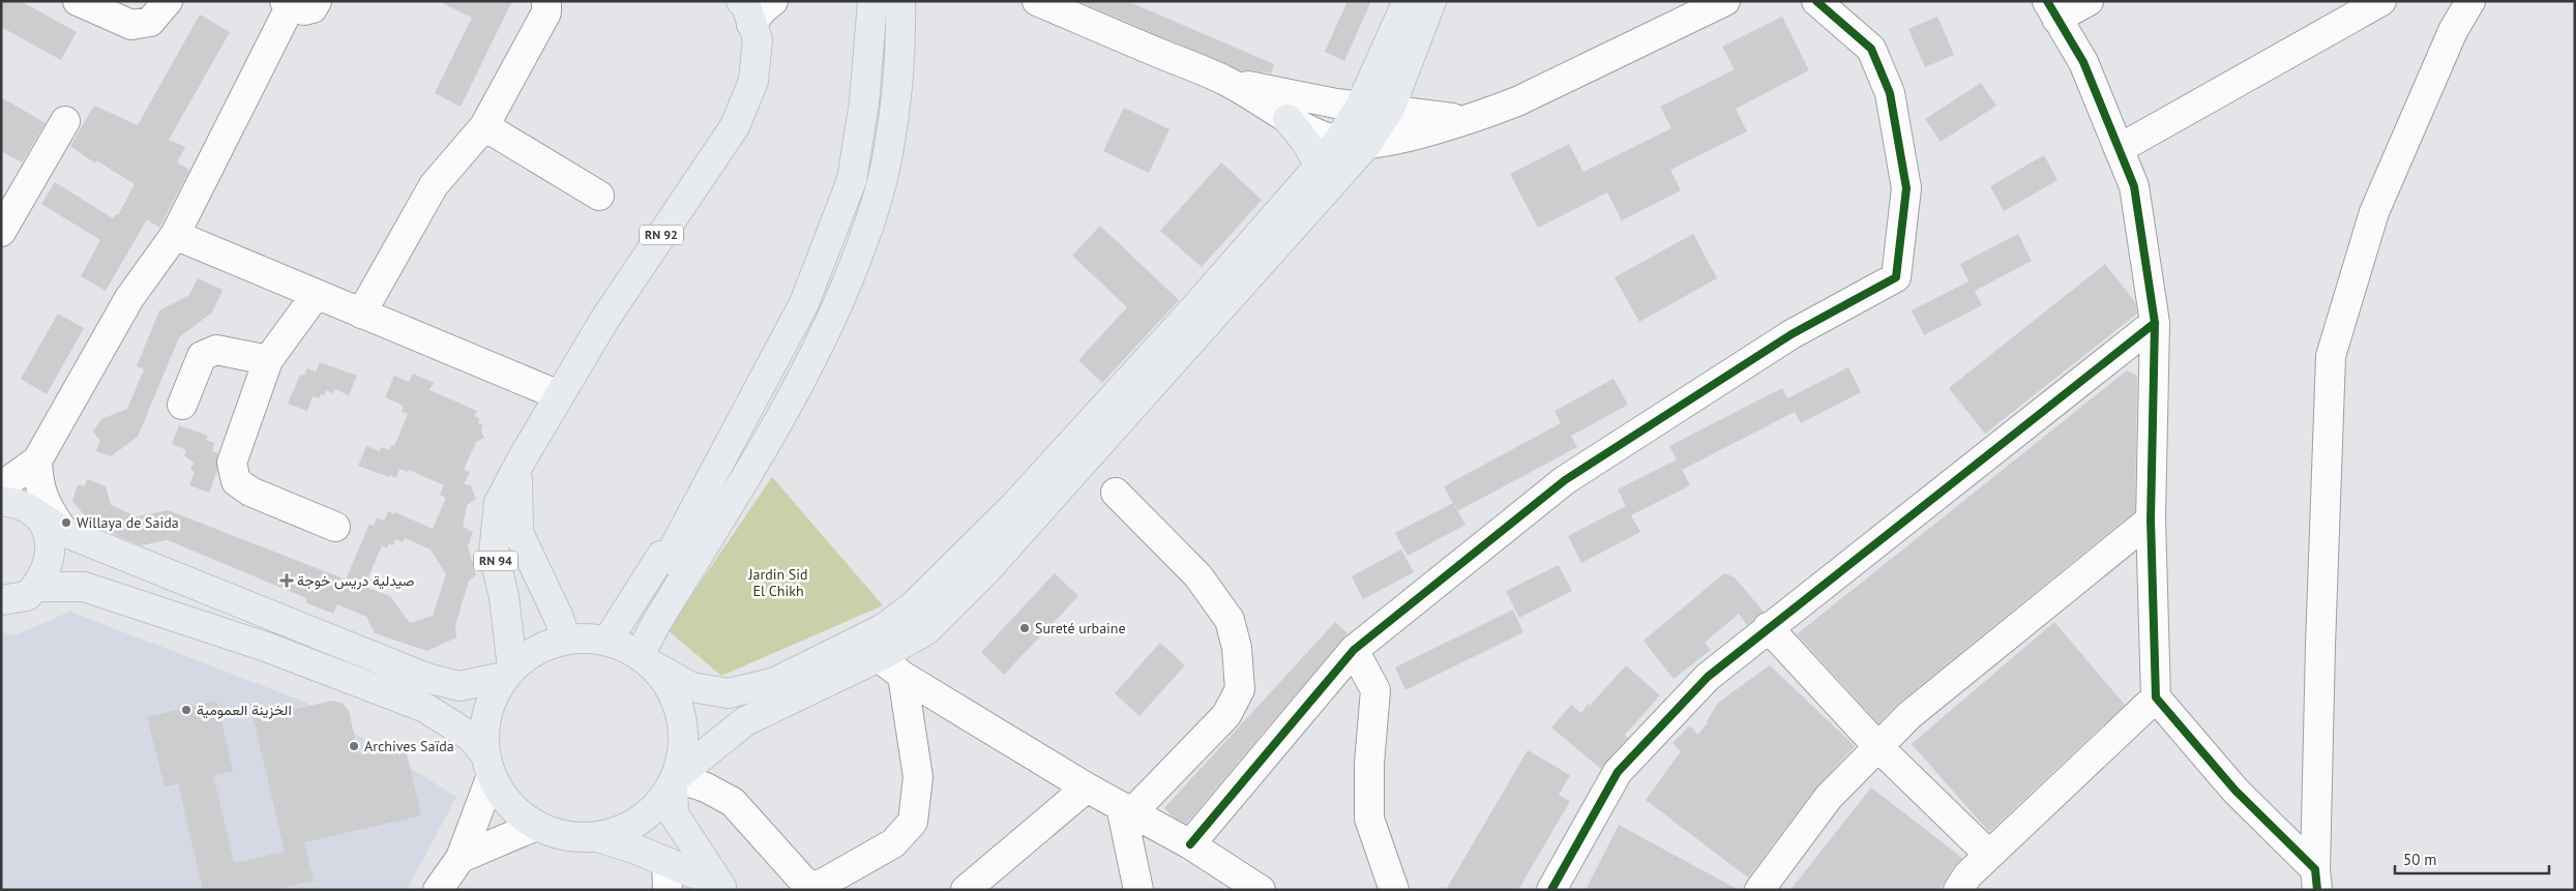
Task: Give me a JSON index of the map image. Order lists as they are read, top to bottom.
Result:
{
  "streets": {
    "main road": ["RN 92", "RN 94"]
  },
  "crossings": [
    ["RN 92", "RN 94"]
  ],
  "parks": ["Jardin Sid El Chikh"],
  "places": {
    "other": [
      "Willaya de Saida",
      "Sureté urbaine",
      "الخزينة العمومية",
      "Archives Saïda"
    ],
    "health": ["صيدلية دريس خوجة"]
  },
  "scale_bar": "50 m"
}
